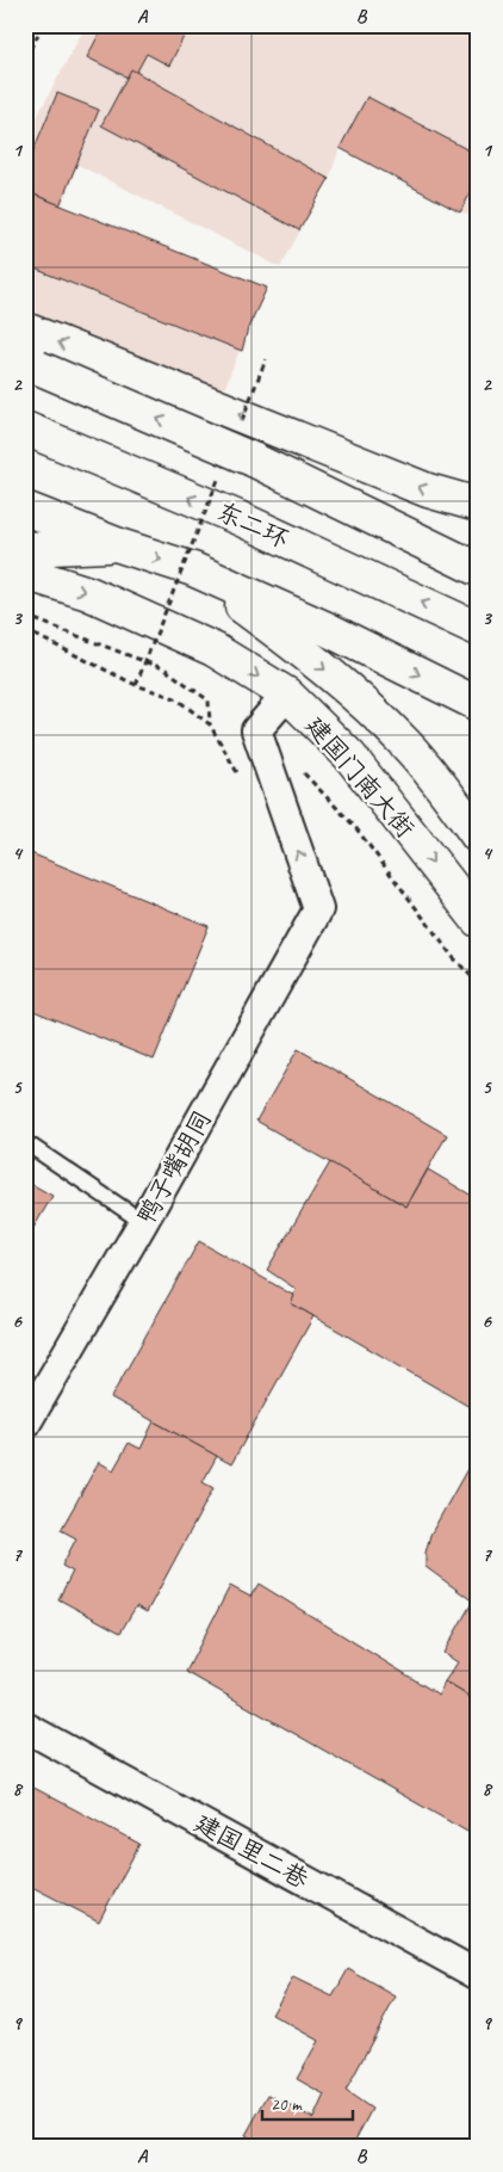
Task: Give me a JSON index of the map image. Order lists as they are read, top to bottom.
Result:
{
  "streets": {
    "main road": ["东二环", "建国门南大街"],
    "street": ["鸭子嘴胡同", "建国里二巷"]
  },
  "crossings": [
    ["建国门南大街", "鸭子嘴胡同"]
  ],
  "one_way": ["鸭子嘴胡同"],
  "scale_bar": "20 m",
  "grid": {
    "columns": ["A", "B"],
    "rows": [
      "1",
      "2",
      "3",
      "4",
      "5",
      "6",
      "7",
      "8",
      "9"
    ]
  }
}
